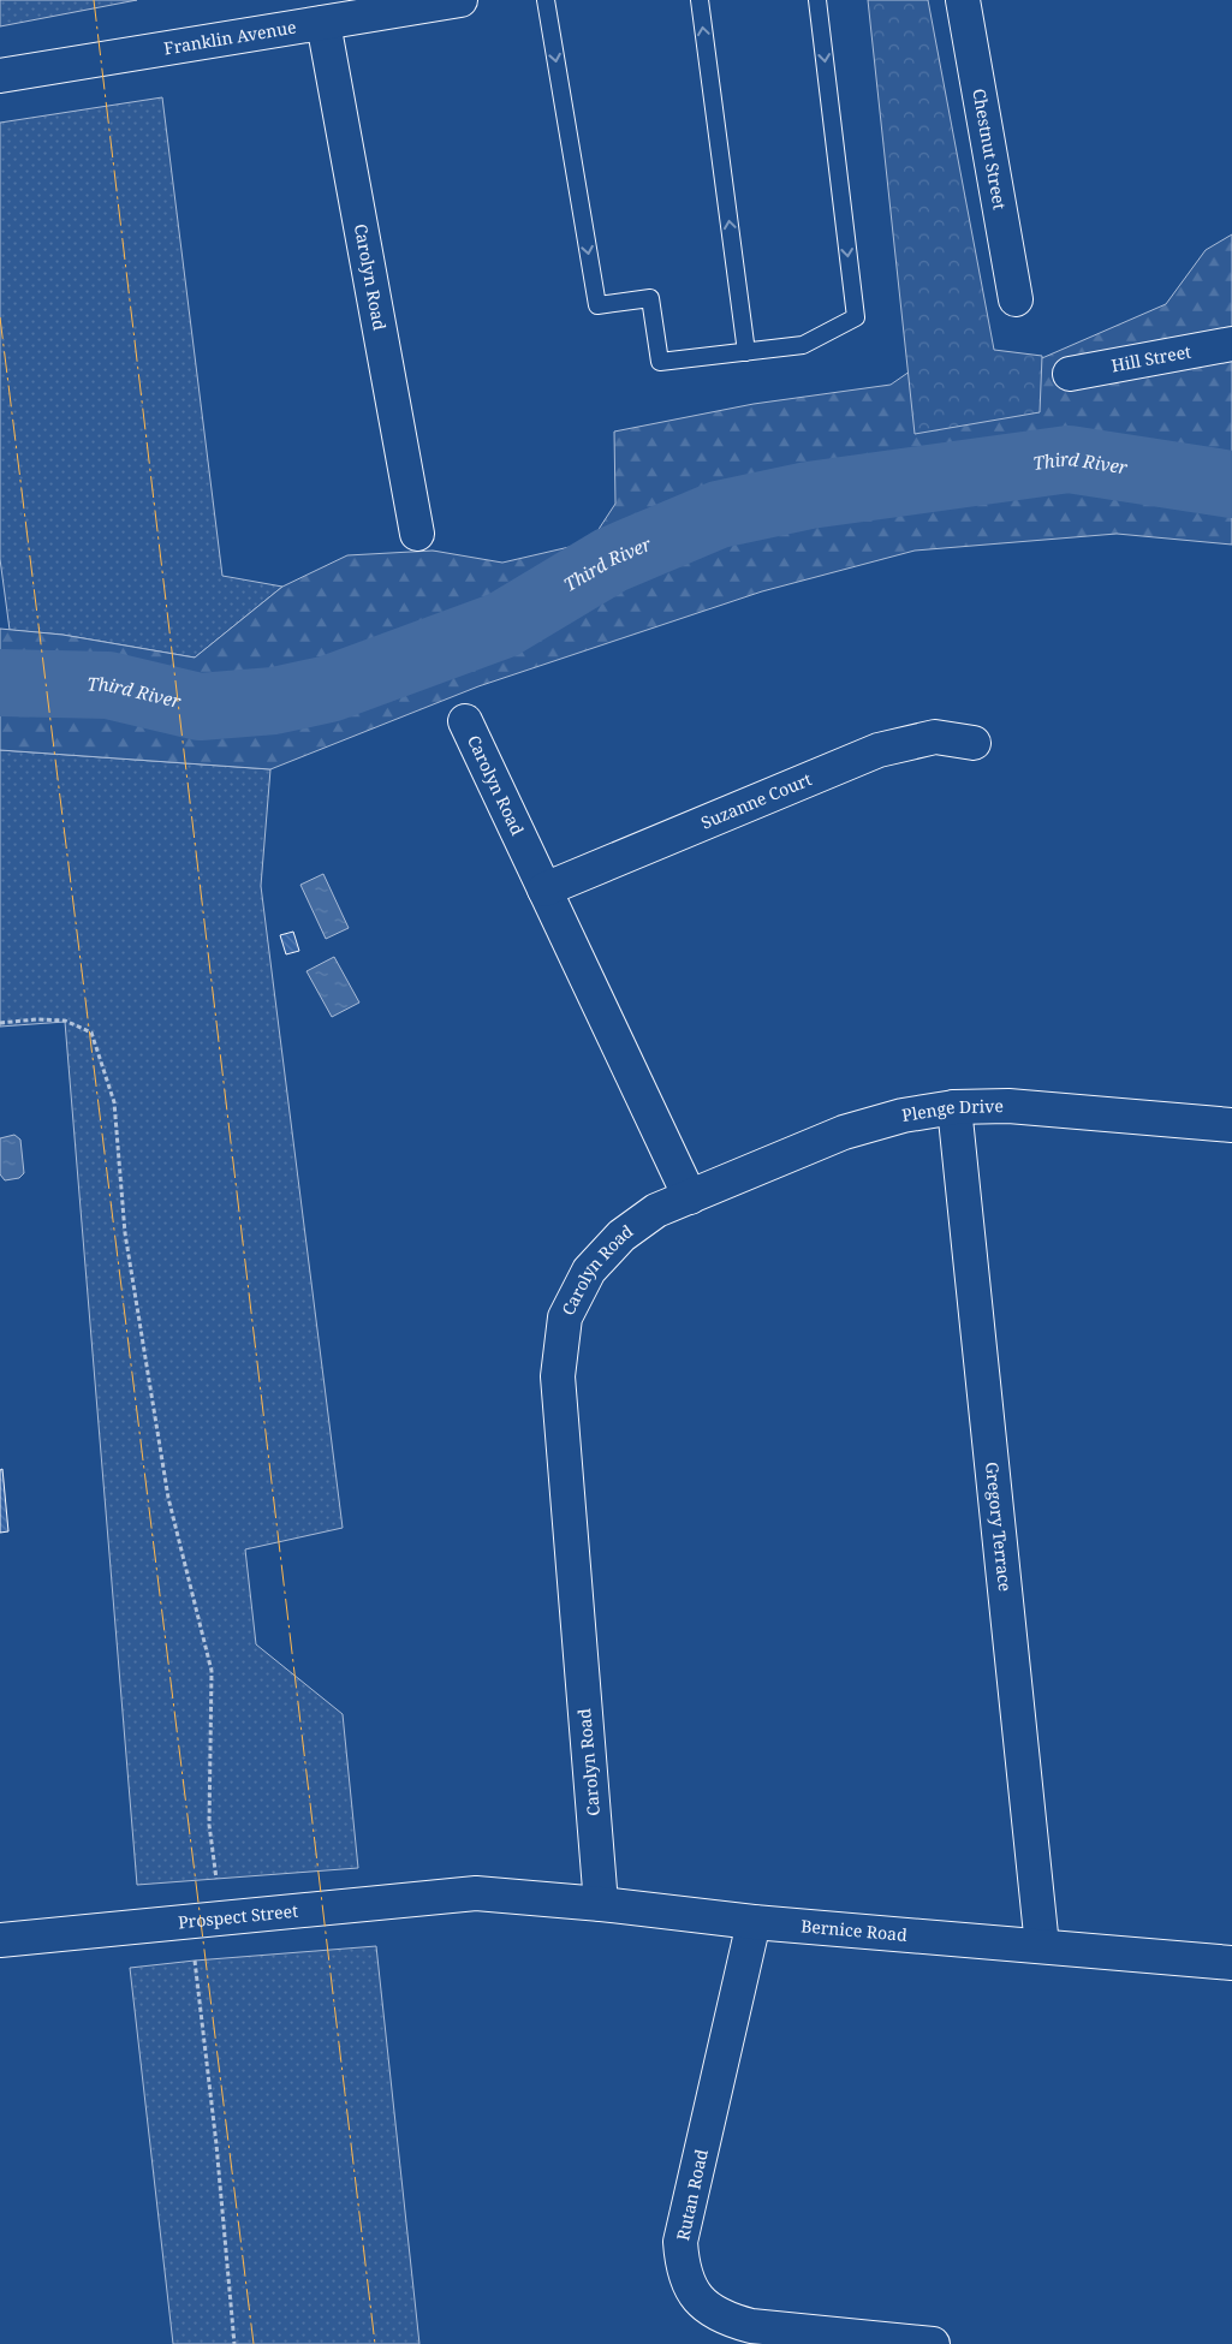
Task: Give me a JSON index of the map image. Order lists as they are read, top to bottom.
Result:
{
  "streets": {
    "street": [
      "Franklin Avenue",
      "Chestnut Street",
      "Carolyn Road",
      "Hill Street",
      "Suzanne Court",
      "Plenge Drive",
      "Gregory Terrace",
      "Prospect Street",
      "Bernice Road",
      "Rutan Road"
    ]
  },
  "crossings": [
    ["Franklin Avenue", "Carolyn Road"],
    ["Carolyn Road", "Suzanne Court"],
    ["Carolyn Road", "Plenge Drive"],
    ["Carolyn Road", "Bernice Road"],
    ["Plenge Drive", "Gregory Terrace"],
    ["Gregory Terrace", "Bernice Road"],
    ["Prospect Street", "Bernice Road"],
    ["Bernice Road", "Rutan Road"]
  ],
  "water": ["Third River"]
}
